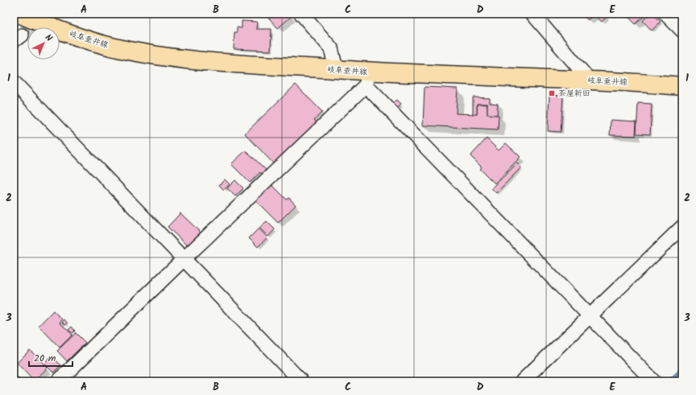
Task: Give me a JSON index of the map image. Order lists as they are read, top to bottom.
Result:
{
  "streets": {
    "main road": ["岐阜垂井線"]
  },
  "places": {
    "transit": ["茶屋新田"]
  },
  "scale_bar": "20 m",
  "north": "top right",
  "grid": {
    "columns": [
      "A",
      "B",
      "C",
      "D",
      "E"
    ],
    "rows": ["1", "2", "3"]
  }
}
